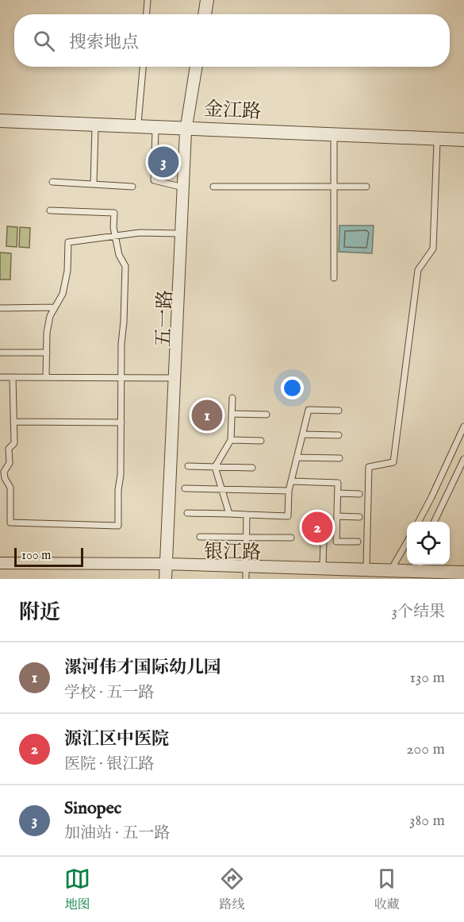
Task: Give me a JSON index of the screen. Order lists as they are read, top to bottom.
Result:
{
  "streets": {
    "street": ["金江路", "五一路", "银江路"]
  },
  "crossings": [
    ["金江路", "五一路"],
    ["五一路", "银江路"]
  ],
  "scale_bar": "100 m",
  "page": {
    "search": "搜索地点",
    "pins": ["3", "1", "2"],
    "scale": "100 m",
    "heading": ["附近", "3个结果"],
    "list": [
      {
        "mark": "1",
        "name": "漯河伟才国际幼儿园",
        "note": "学校 · 五一路",
        "value": "130 m"
      },
      {
        "mark": "2",
        "name": "源汇区中医院",
        "note": "医院 · 银江路",
        "value": "200 m"
      },
      {
        "mark": "3",
        "name": "Sinopec",
        "note": "加油站 · 五一路",
        "value": "380 m"
      }
    ],
    "nav": ["地图", "路线", "收藏"]
  }
}
